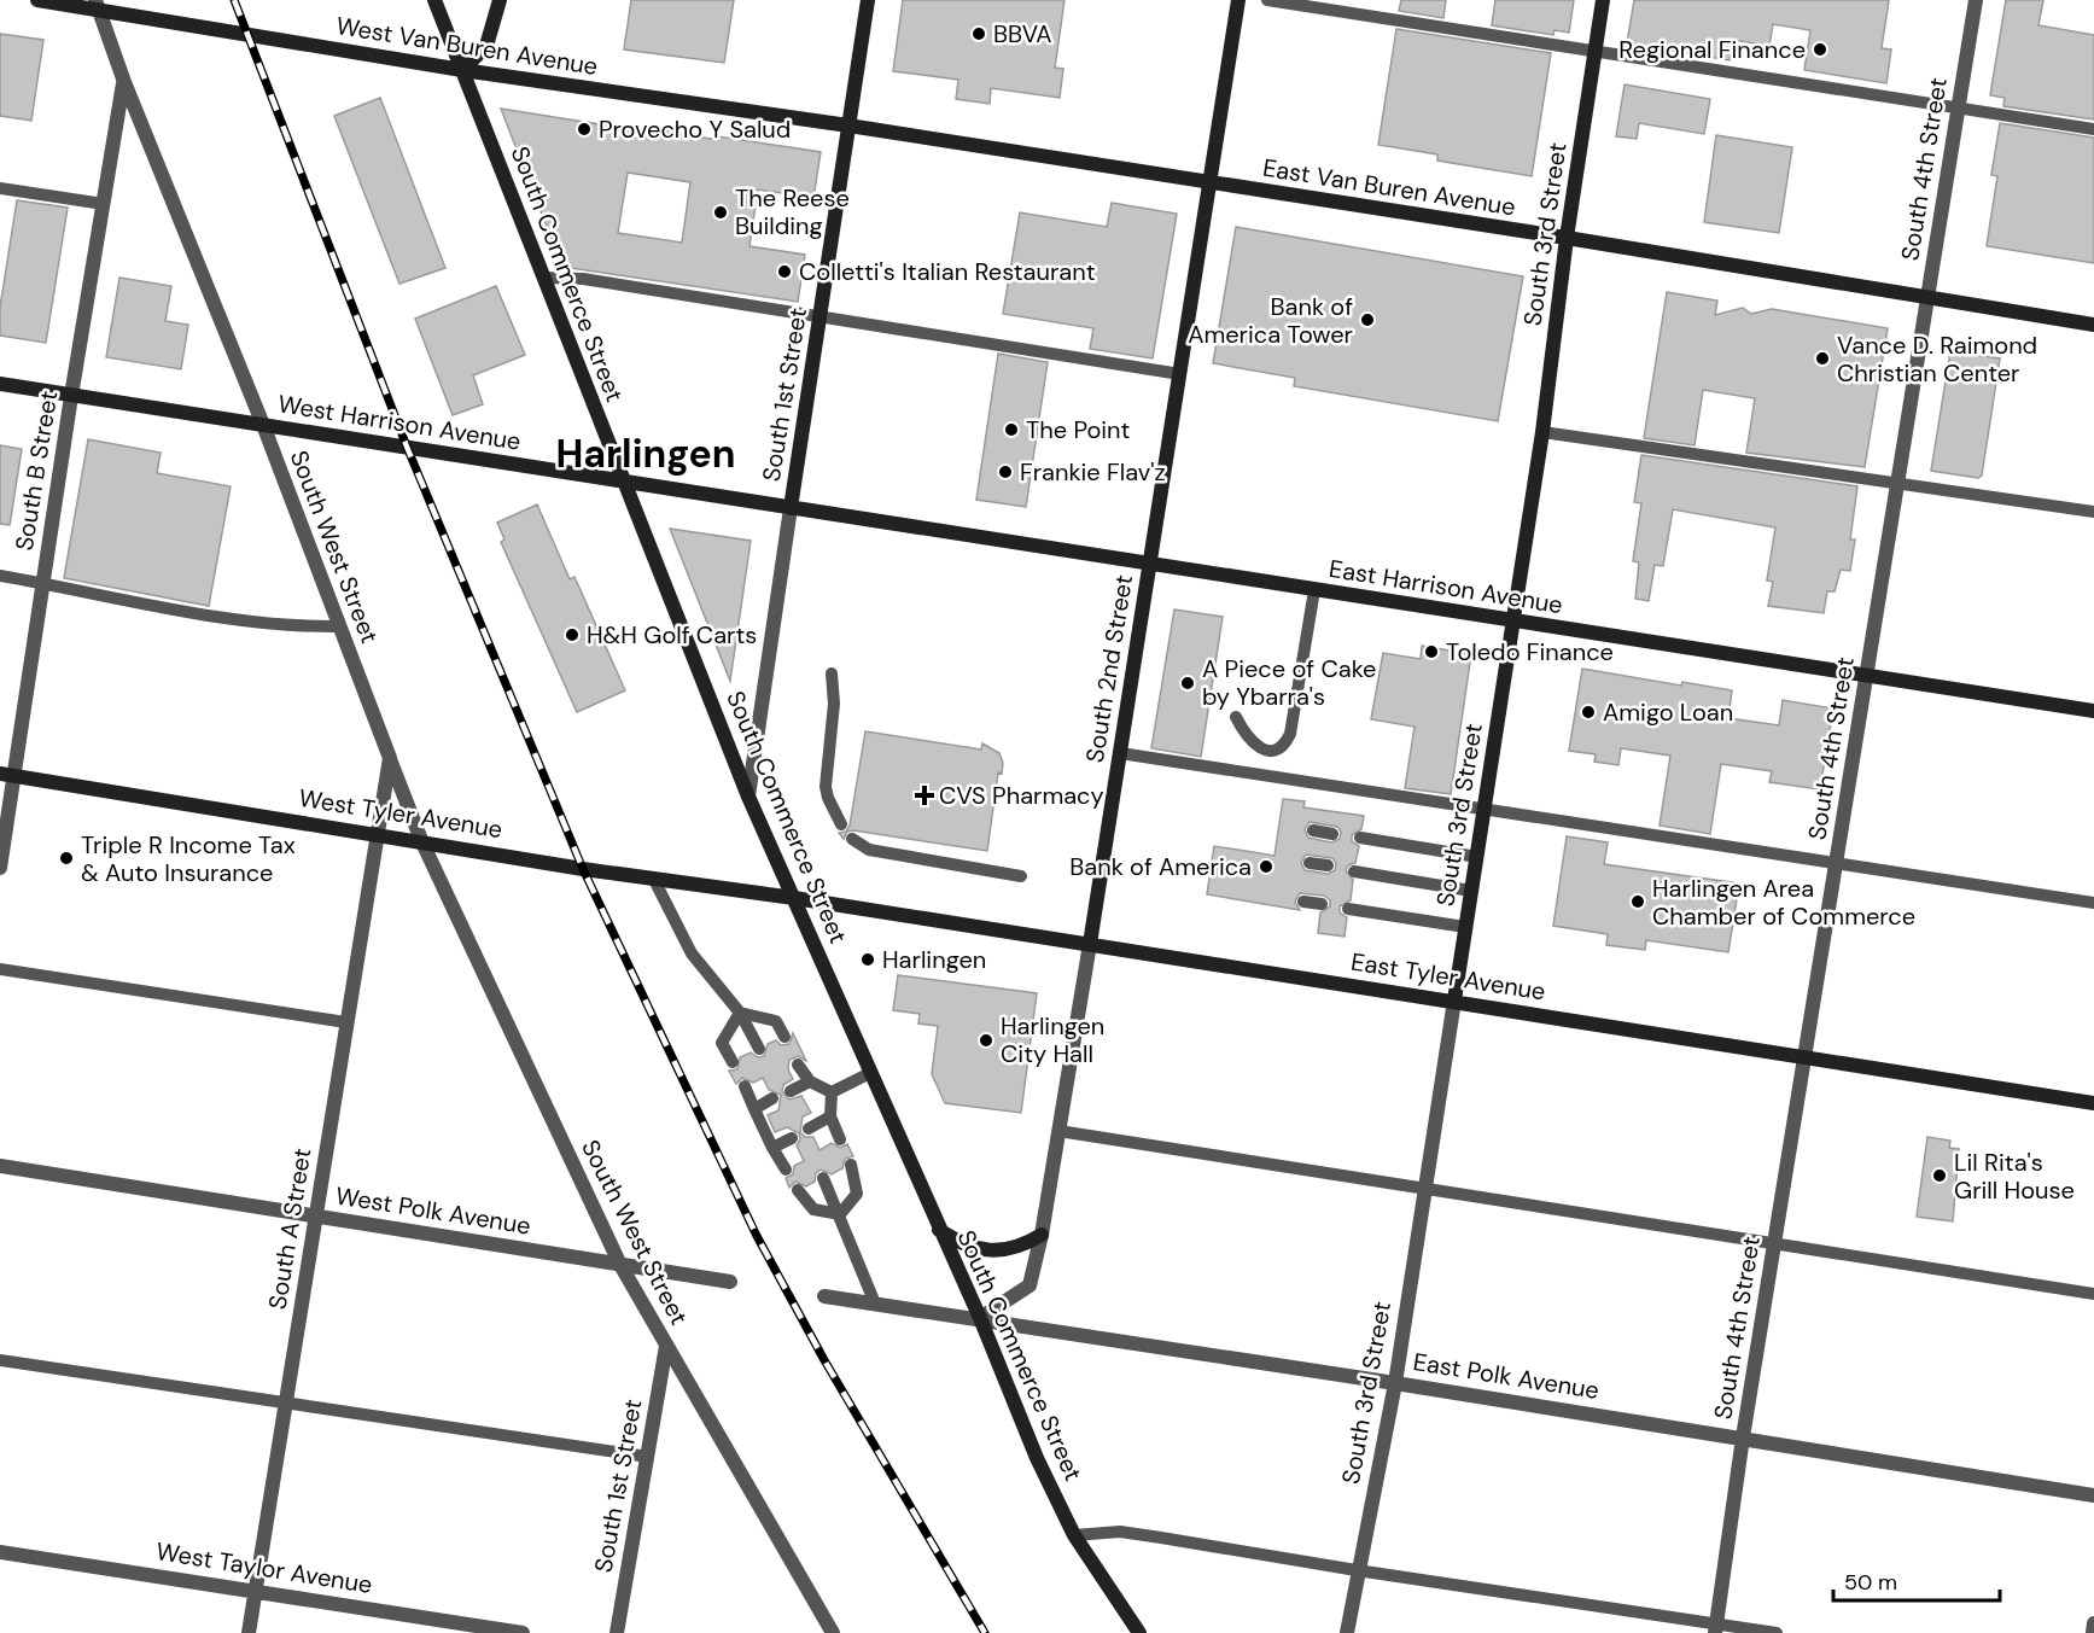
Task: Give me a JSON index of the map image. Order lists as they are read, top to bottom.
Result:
{
  "streets": {
    "main road": [
      "West Van Buren Avenue",
      "East Van Buren Avenue",
      "South 3rd Street",
      "South Commerce Street",
      "South 1st Street",
      "West Harrison Avenue",
      "East Harrison Avenue",
      "South 2nd Street",
      "West Tyler Avenue",
      "East Tyler Avenue"
    ],
    "street": [
      "South 4th Street",
      "South B Street",
      "South West Street",
      "West Polk Avenue",
      "South A Street",
      "East Polk Avenue",
      "West Taylor Avenue"
    ]
  },
  "crossings": [
    ["West Van Buren Avenue", "East Van Buren Avenue"],
    ["West Van Buren Avenue", "South Commerce Street"],
    ["West Van Buren Avenue", "South 1st Street"],
    ["West Van Buren Avenue", "South West Street"],
    ["South 4th Street", "East Van Buren Avenue"],
    ["South 4th Street", "East Harrison Avenue"],
    ["South 4th Street", "East Tyler Avenue"],
    ["South 4th Street", "East Polk Avenue"],
    ["East Van Buren Avenue", "South 3rd Street"],
    ["East Van Buren Avenue", "South 1st Street"],
    ["East Van Buren Avenue", "South 2nd Street"],
    ["South 3rd Street", "East Harrison Avenue"],
    ["South 3rd Street", "East Tyler Avenue"],
    ["South 3rd Street", "East Polk Avenue"],
    ["South Commerce Street", "South 1st Street"],
    ["South Commerce Street", "West Harrison Avenue"],
    ["South Commerce Street", "South 2nd Street"],
    ["South Commerce Street", "West Tyler Avenue"],
    ["South Commerce Street", "East Tyler Avenue"],
    ["South Commerce Street", "East Polk Avenue"],
    ["South 1st Street", "West Harrison Avenue"],
    ["South 1st Street", "South West Street"],
    ["South 1st Street", "East Harrison Avenue"],
    ["West Harrison Avenue", "South B Street"],
    ["West Harrison Avenue", "South West Street"],
    ["West Harrison Avenue", "East Harrison Avenue"],
    ["South B Street", "South West Street"],
    ["South B Street", "West Tyler Avenue"],
    ["South West Street", "West Tyler Avenue"],
    ["South West Street", "West Polk Avenue"],
    ["East Harrison Avenue", "South 2nd Street"],
    ["South 2nd Street", "East Tyler Avenue"],
    ["South 2nd Street", "East Polk Avenue"],
    ["West Tyler Avenue", "East Tyler Avenue"],
    ["West Tyler Avenue", "South A Street"],
    ["West Polk Avenue", "South A Street"],
    ["South A Street", "West Taylor Avenue"]
  ],
  "districts": ["Harlingen"],
  "places": {
    "other": [
      "BBVA",
      "Regional Finance",
      "Provecho Y Salud",
      "The Reese Building",
      "Colletti's Italian Restaurant",
      "Bank of America Tower",
      "Vance D. Raimond Christian Center",
      "The Point",
      "Frankie Flav'z",
      "H&H Golf Carts",
      "Toledo Finance",
      "A Piece of Cake by Ybarra's",
      "Amigo Loan",
      "Triple R Income Tax & Auto Insurance",
      "Bank of America",
      "Harlingen Area Chamber of Commerce",
      "Harlingen",
      "Harlingen City Hall",
      "Lil Rita's Grill House"
    ],
    "health": ["CVS Pharmacy"]
  },
  "scale_bar": "50 m"
}
